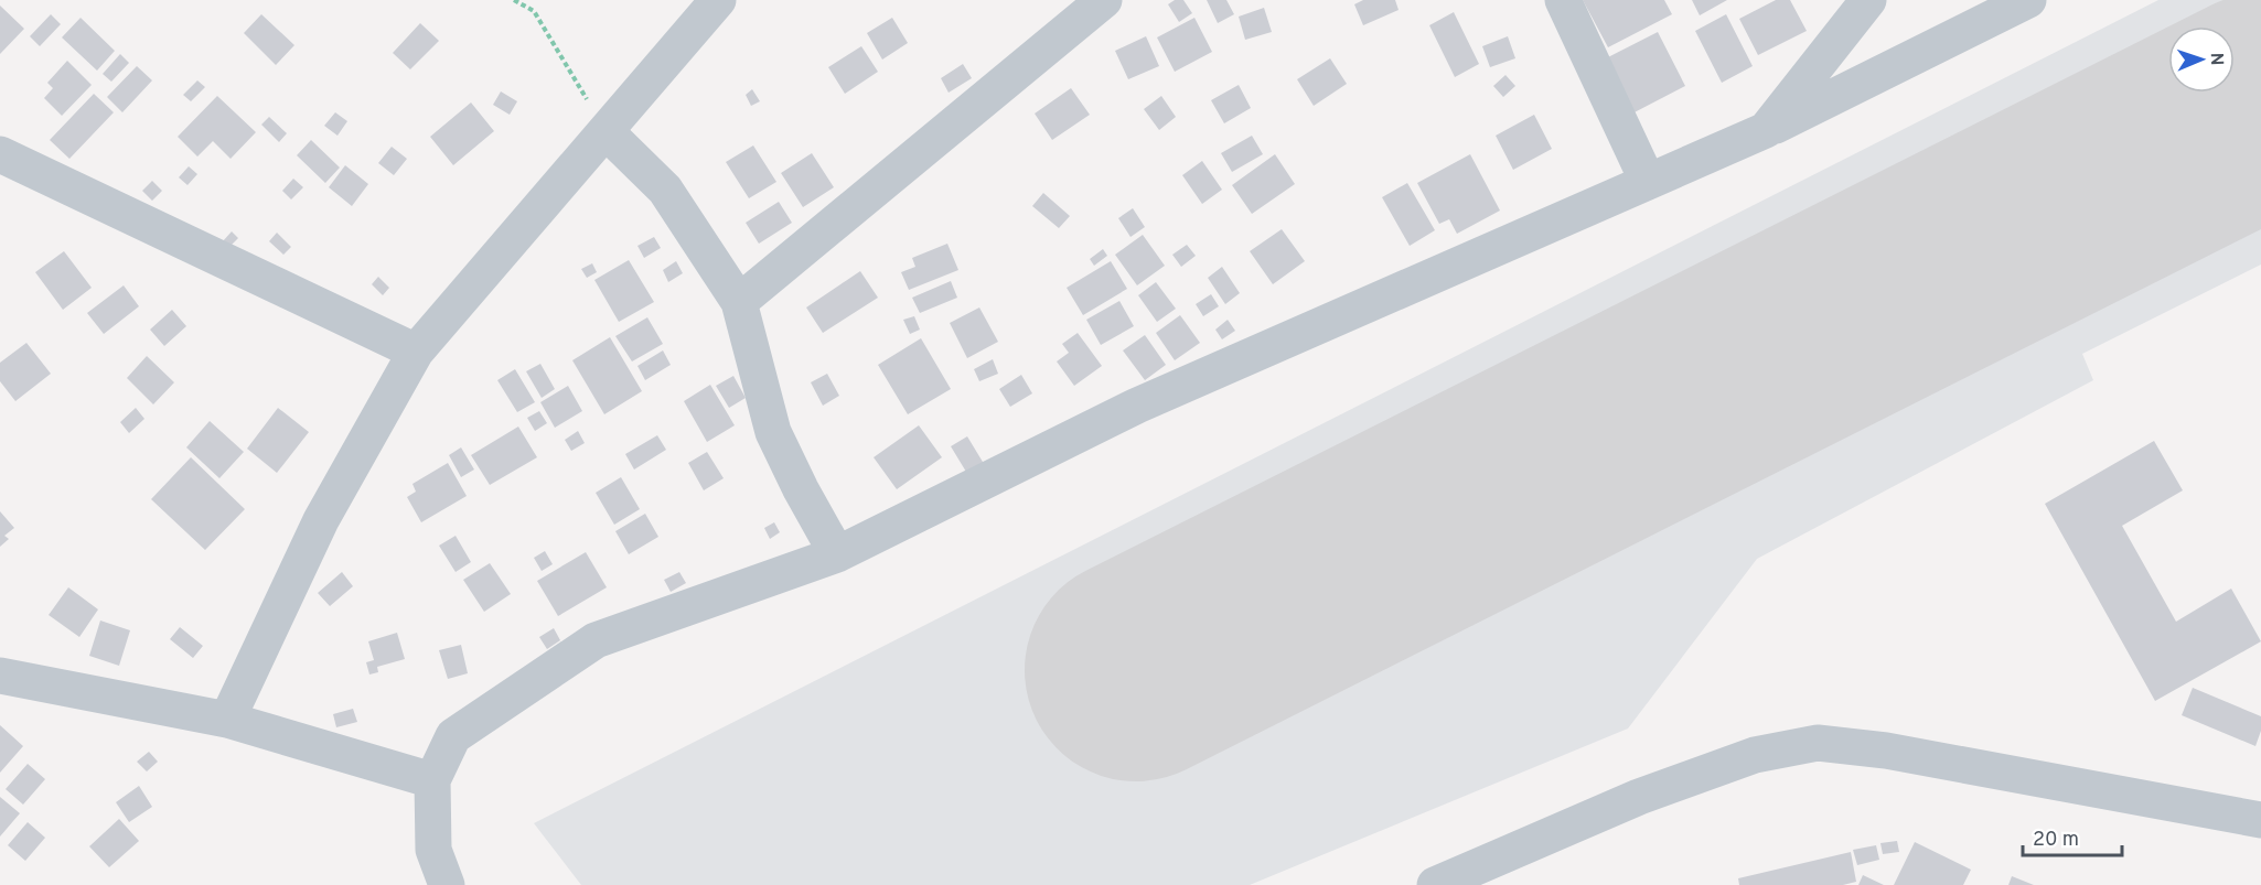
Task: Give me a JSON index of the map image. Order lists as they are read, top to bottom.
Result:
{
  "scale_bar": "20 m",
  "north": "right"
}
